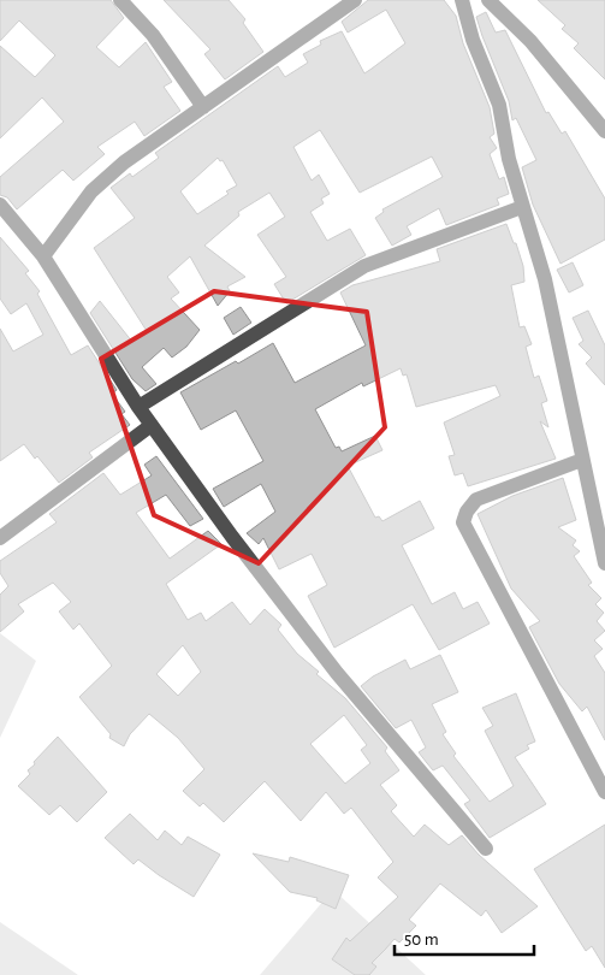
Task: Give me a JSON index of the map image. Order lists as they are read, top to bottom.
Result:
{
  "scale_bar": "50 m"
}
